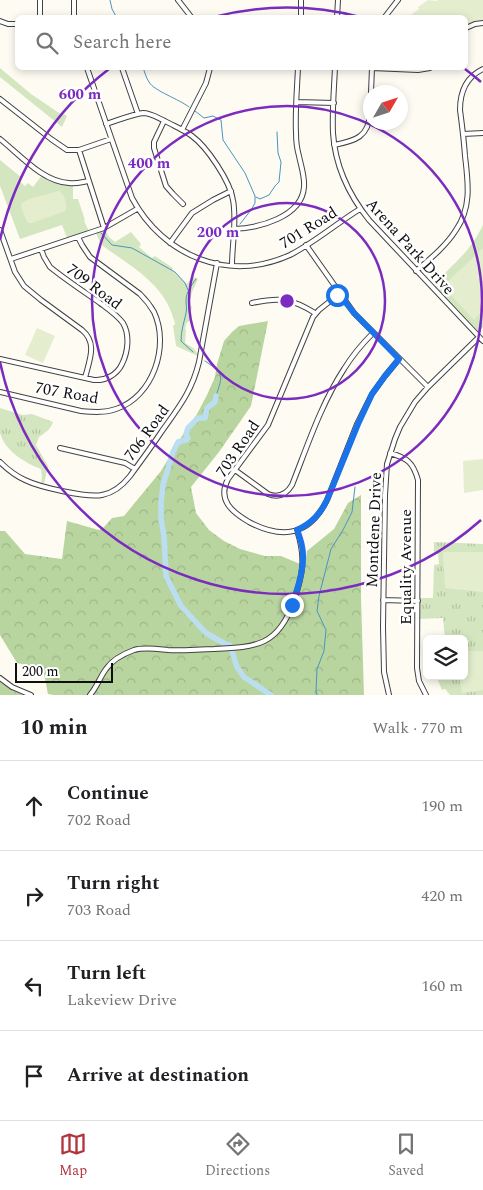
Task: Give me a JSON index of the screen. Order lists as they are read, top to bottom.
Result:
{
  "streets": {
    "street": [
      "701 Road",
      "Arena Park Drive",
      "709 Road",
      "707 Road",
      "706 Road",
      "703 Road",
      "Montdene Drive",
      "Equality Avenue"
    ]
  },
  "crossings": [
    ["701 Road", "Arena Park Drive"],
    ["701 Road", "706 Road"],
    ["Arena Park Drive", "Montdene Drive"],
    ["Montdene Drive", "Equality Avenue"]
  ],
  "scale_bar": "200 m",
  "north": "top right",
  "page": {
    "search": "Search here",
    "scale": "200 m",
    "heading": ["10 min", "Walk · 770 m"],
    "list": [
      ["Continue", "702 Road", "190 m"],
      ["Turn right", "703 Road", "420 m"],
      ["Turn left", "Lakeview Drive", "160 m"],
      "Arrive at destination"
    ],
    "nav": ["Map", "Directions", "Saved"]
  },
  "rings": ["600 m", "400 m", "200 m"]
}
